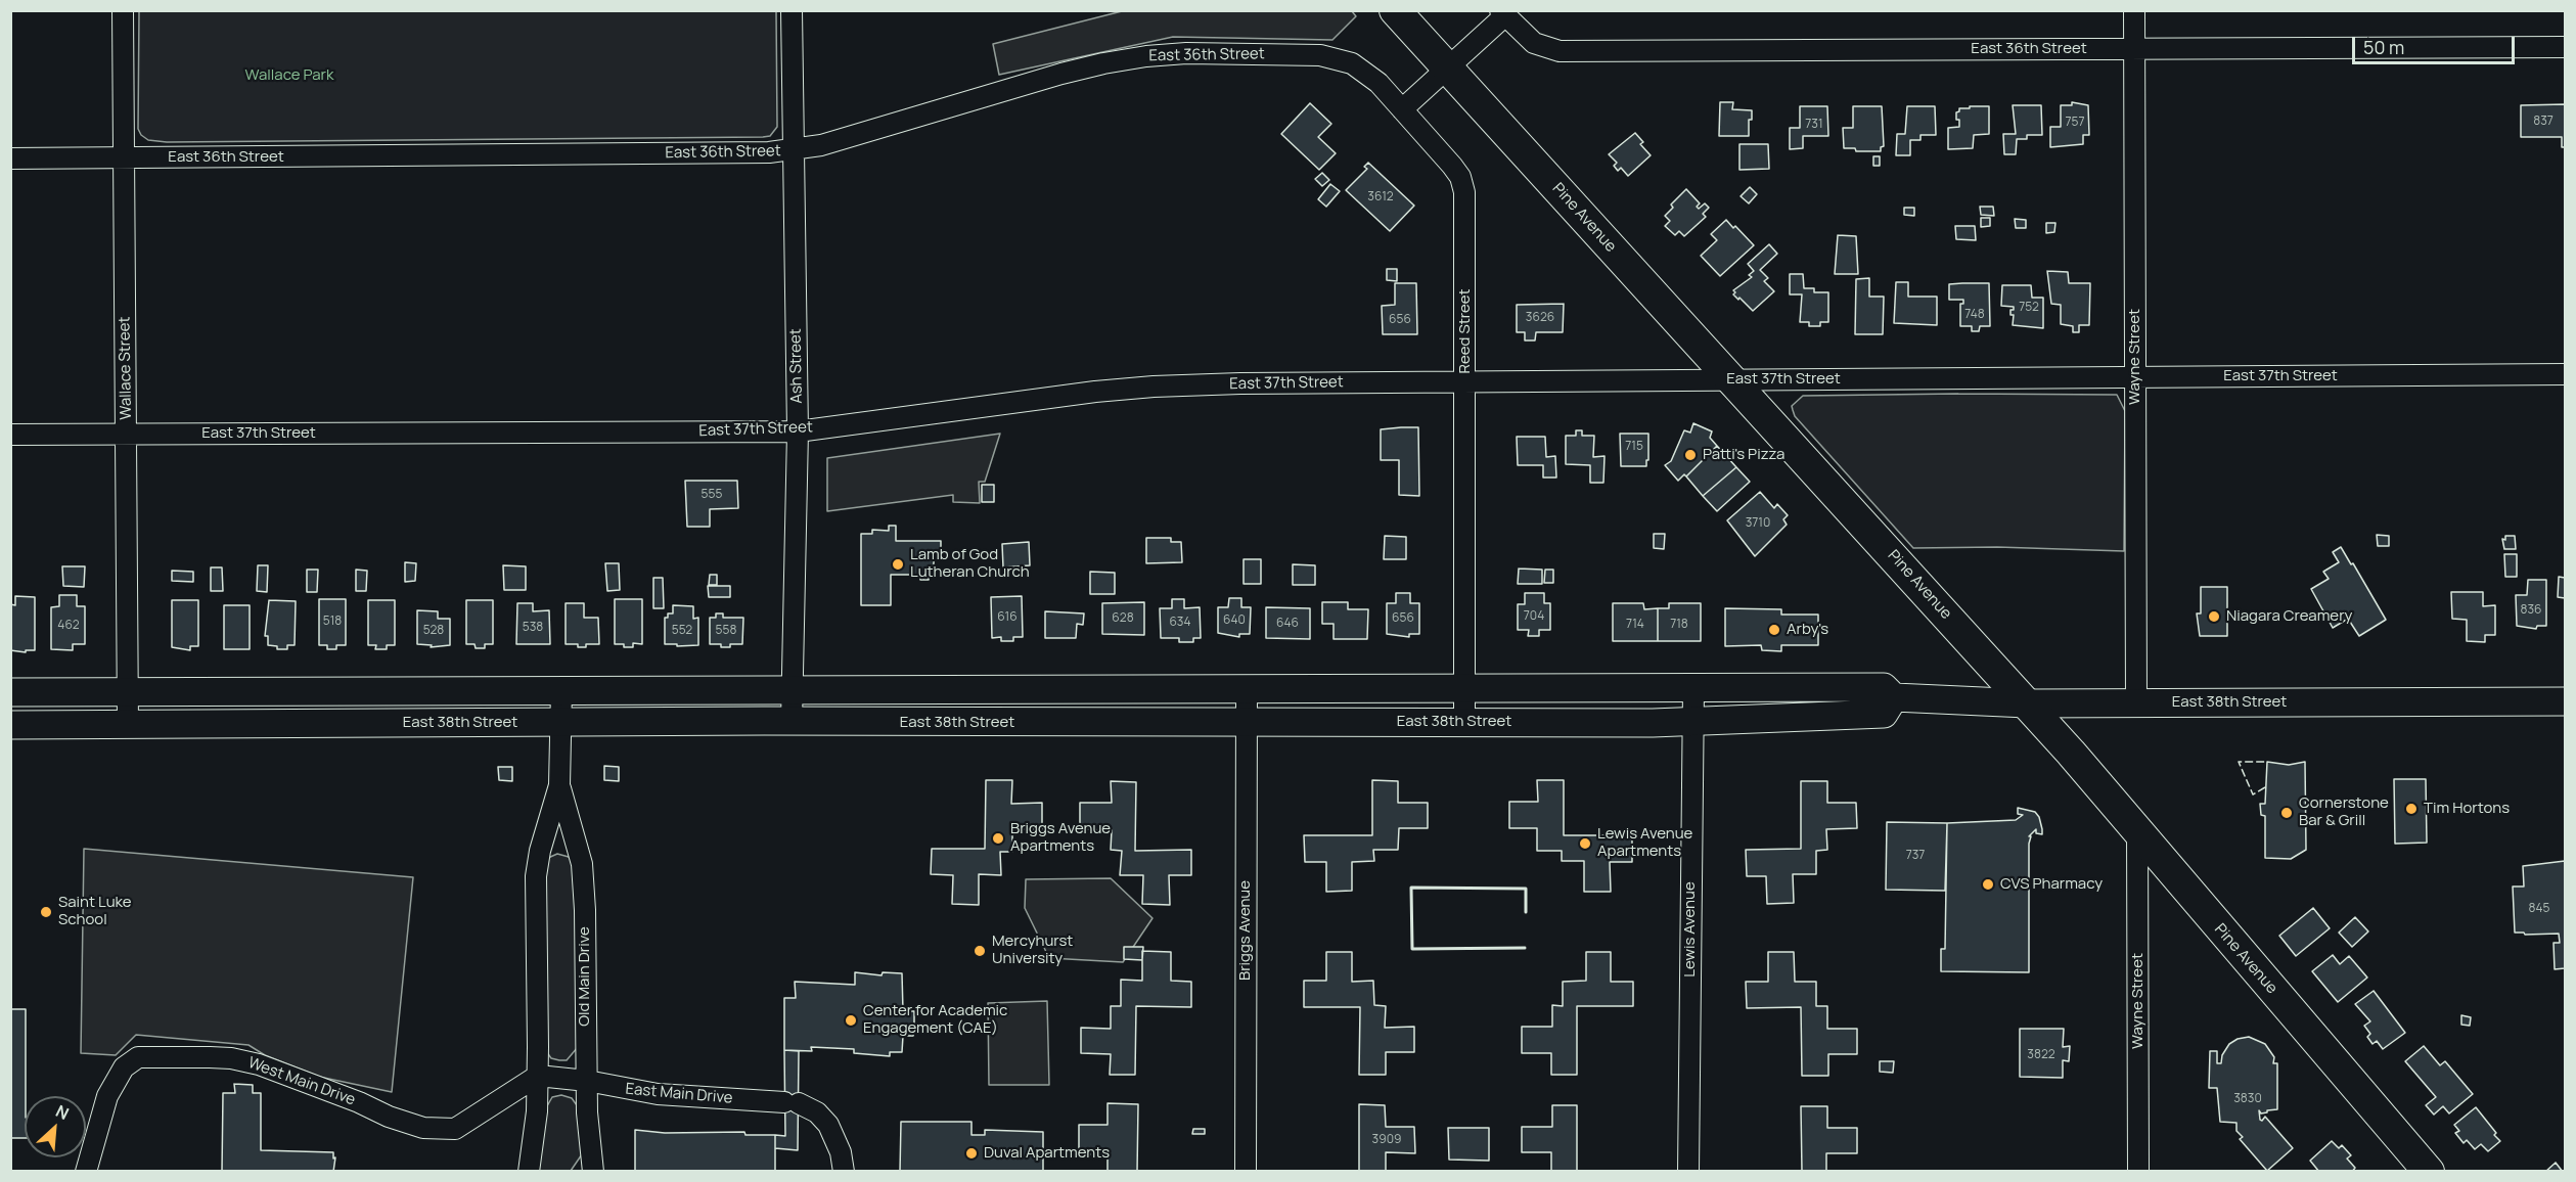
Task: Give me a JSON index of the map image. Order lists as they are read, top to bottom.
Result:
{
  "streets": {
    "main road": ["Pine Avenue", "East 38th Street"],
    "street": [
      "East 36th Street",
      "Reed Street",
      "Wayne Street",
      "Ash Street",
      "Wallace Street",
      "East 37th Street",
      "Lewis Avenue",
      "Briggs Avenue",
      "Old Main Drive",
      "West Main Drive",
      "East Main Drive"
    ]
  },
  "crossings": [
    ["East 36th Street", "Reed Street"],
    ["East 36th Street", "Wayne Street"],
    ["East 36th Street", "Ash Street"],
    ["East 36th Street", "Wallace Street"],
    ["Pine Avenue", "Wayne Street"],
    ["Pine Avenue", "East 37th Street"],
    ["Pine Avenue", "East 38th Street"],
    ["Reed Street", "East 37th Street"],
    ["Reed Street", "East 38th Street"],
    ["Wayne Street", "East 37th Street"],
    ["Wayne Street", "East 38th Street"],
    ["Ash Street", "East 37th Street"],
    ["Ash Street", "East 38th Street"],
    ["Wallace Street", "East 37th Street"],
    ["Wallace Street", "East 38th Street"],
    ["East 38th Street", "Lewis Avenue"],
    ["East 38th Street", "Briggs Avenue"],
    ["East 38th Street", "Old Main Drive"],
    ["Old Main Drive", "West Main Drive"],
    ["Old Main Drive", "East Main Drive"],
    ["West Main Drive", "East Main Drive"]
  ],
  "parks": ["Wallace Park"],
  "places": [
    "Patti's Pizza",
    "Lamb of God Lutheran Church",
    "Niagara Creamery",
    "Arby's",
    "Tim Hortons",
    "Cornerstone Bar & Grill",
    "Briggs Avenue Apartments",
    "Lewis Avenue Apartments",
    "CVS Pharmacy",
    "Saint Luke School",
    "Mercyhurst University",
    "Center for Academic Engagement (CAE)",
    "Duval Apartments"
  ],
  "house_numbers": [
    "837",
    "757",
    "731",
    "3612",
    "752",
    "748",
    "3626",
    "656",
    "715",
    "555",
    "3710",
    "836",
    "704",
    "616",
    "628",
    "656",
    "640",
    "518",
    "634",
    "646",
    "714",
    "718",
    "462",
    "538",
    "528",
    "552",
    "558",
    "737",
    "845",
    "3822",
    "3830",
    "3909"
  ],
  "scale_bar": "50 m",
  "north": "top right"
}
